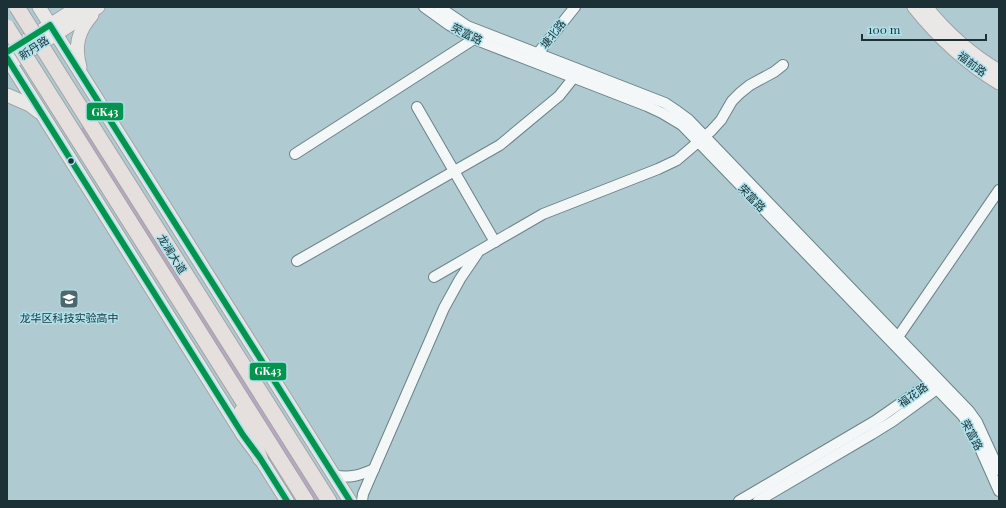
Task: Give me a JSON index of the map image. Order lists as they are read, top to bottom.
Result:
{
  "streets": {
    "highway": ["龙澜大道"],
    "main road": ["新丹路", "福前路"],
    "street": ["荣富路", "塘北路", "福花路"]
  },
  "crossings": [
    ["荣富路", "塘北路"],
    ["荣富路", "福花路"]
  ],
  "places": {
    "school or university": ["龙华区科技实验高中"]
  },
  "lines": ["transit line GK43"],
  "scale_bar": "100 m"
}
